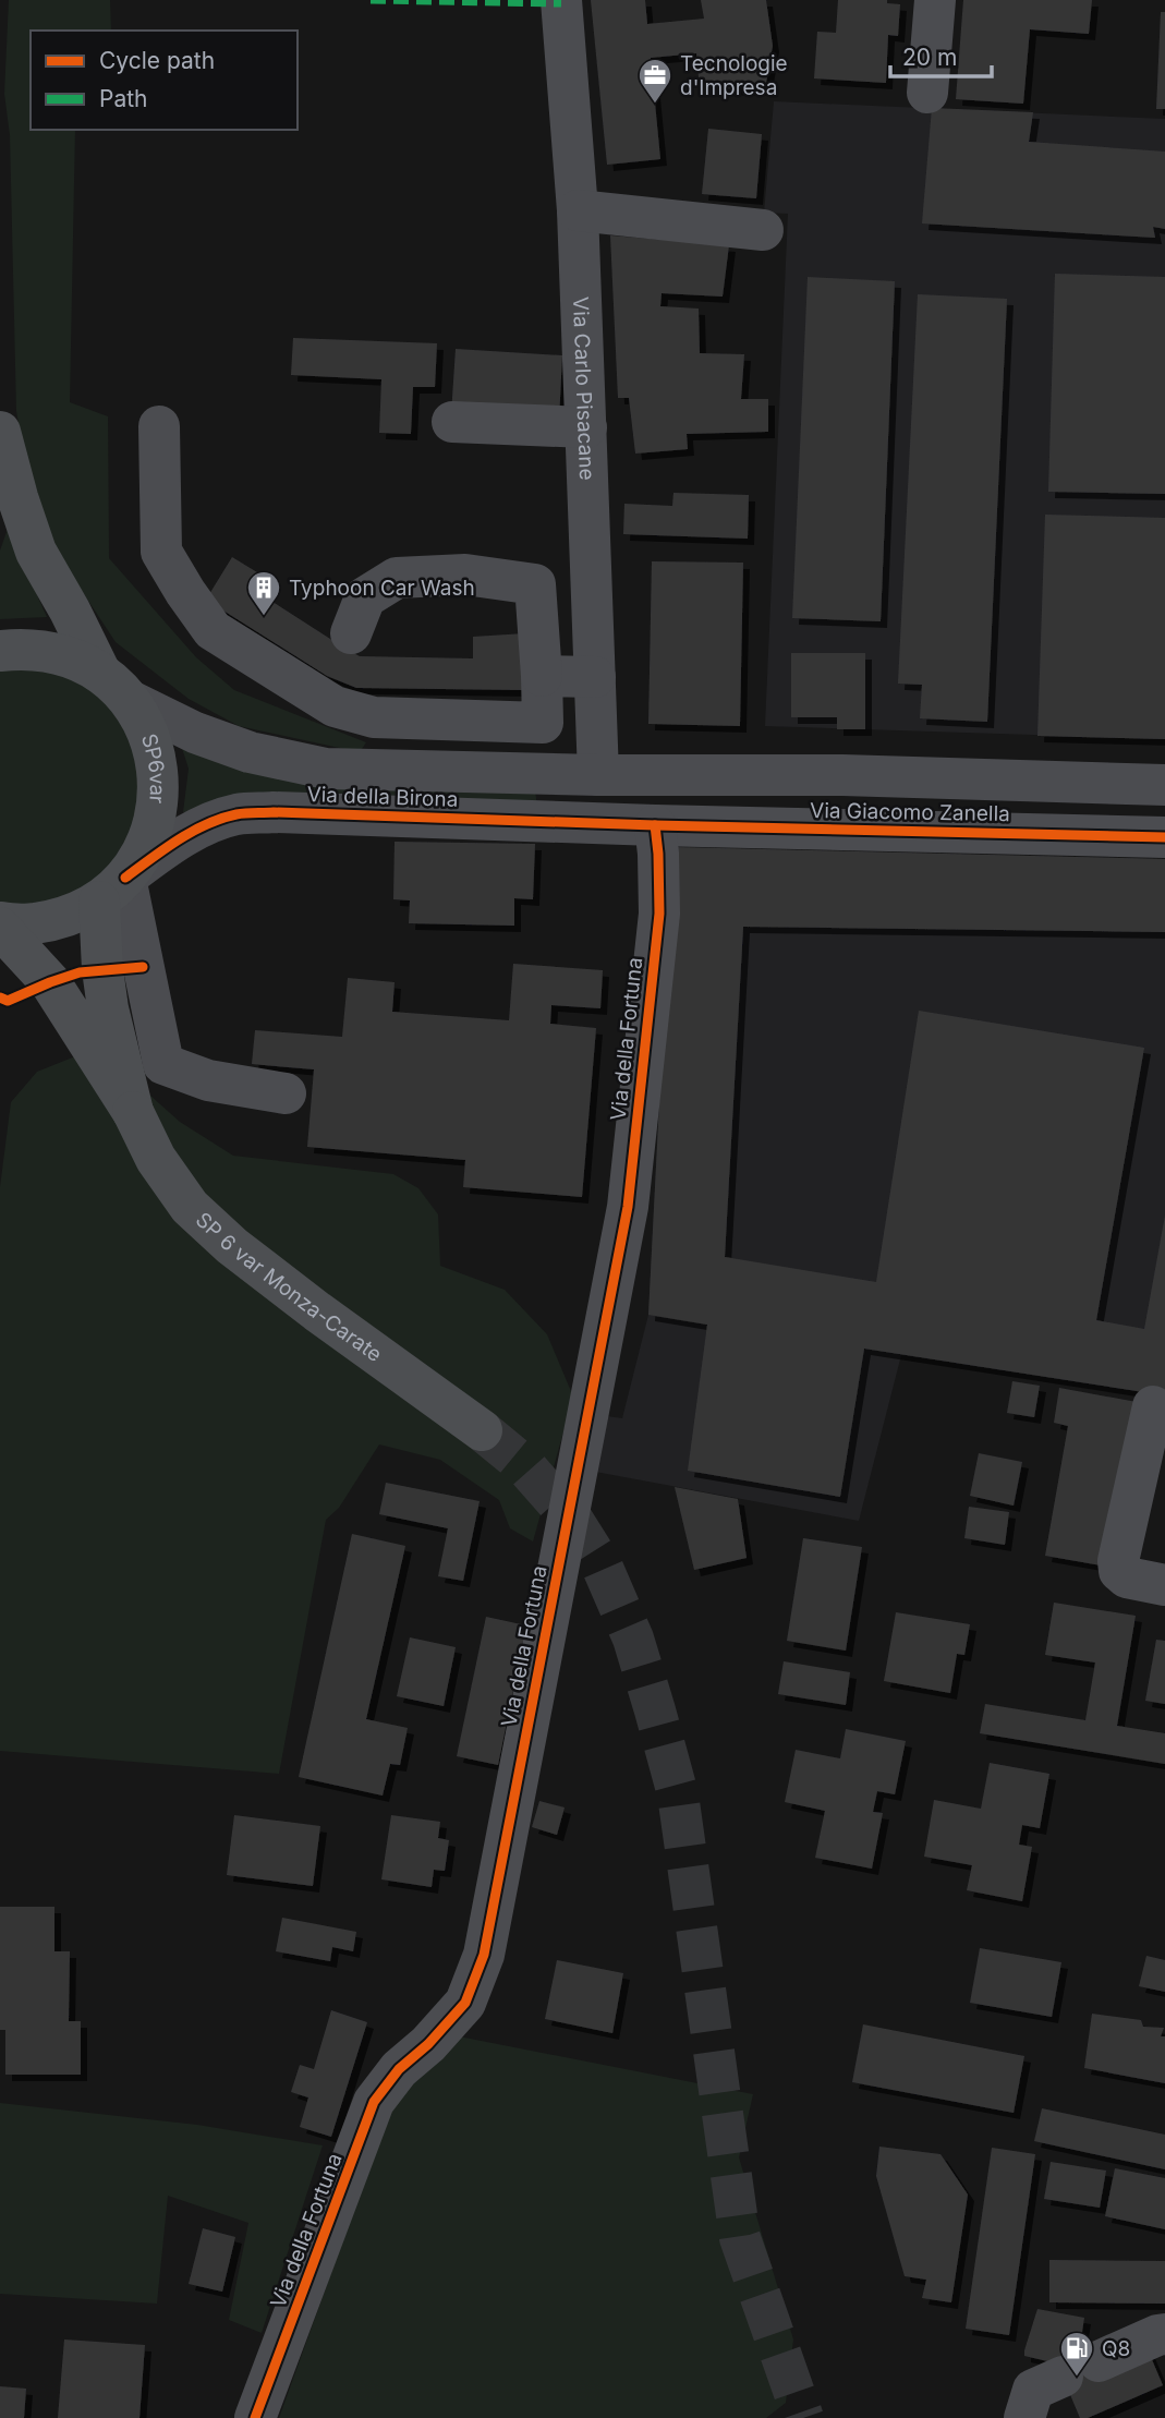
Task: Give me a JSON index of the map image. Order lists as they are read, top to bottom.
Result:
{
  "streets": {
    "main road": ["SP6var", "SP 6 var Monza-Carate"],
    "street": [
      "Via Carlo Pisacane",
      "Via della Birona",
      "Via Giacomo Zanella",
      "Via della Fortuna"
    ]
  },
  "crossings": [
    ["Via Carlo Pisacane", "Via della Birona"],
    ["Via Carlo Pisacane", "Via Giacomo Zanella"],
    ["SP6var", "Via della Birona"],
    ["Via della Birona", "Via Giacomo Zanella"],
    ["Via della Birona", "Via della Fortuna"],
    ["Via Giacomo Zanella", "Via della Fortuna"]
  ],
  "places": {
    "office": ["Tecnologie d'Impresa"],
    "building": ["Typhoon Car Wash"],
    "fuel station": ["Q8"]
  },
  "legend": ["Cycle path", "Path"],
  "scale_bar": "20 m"
}
